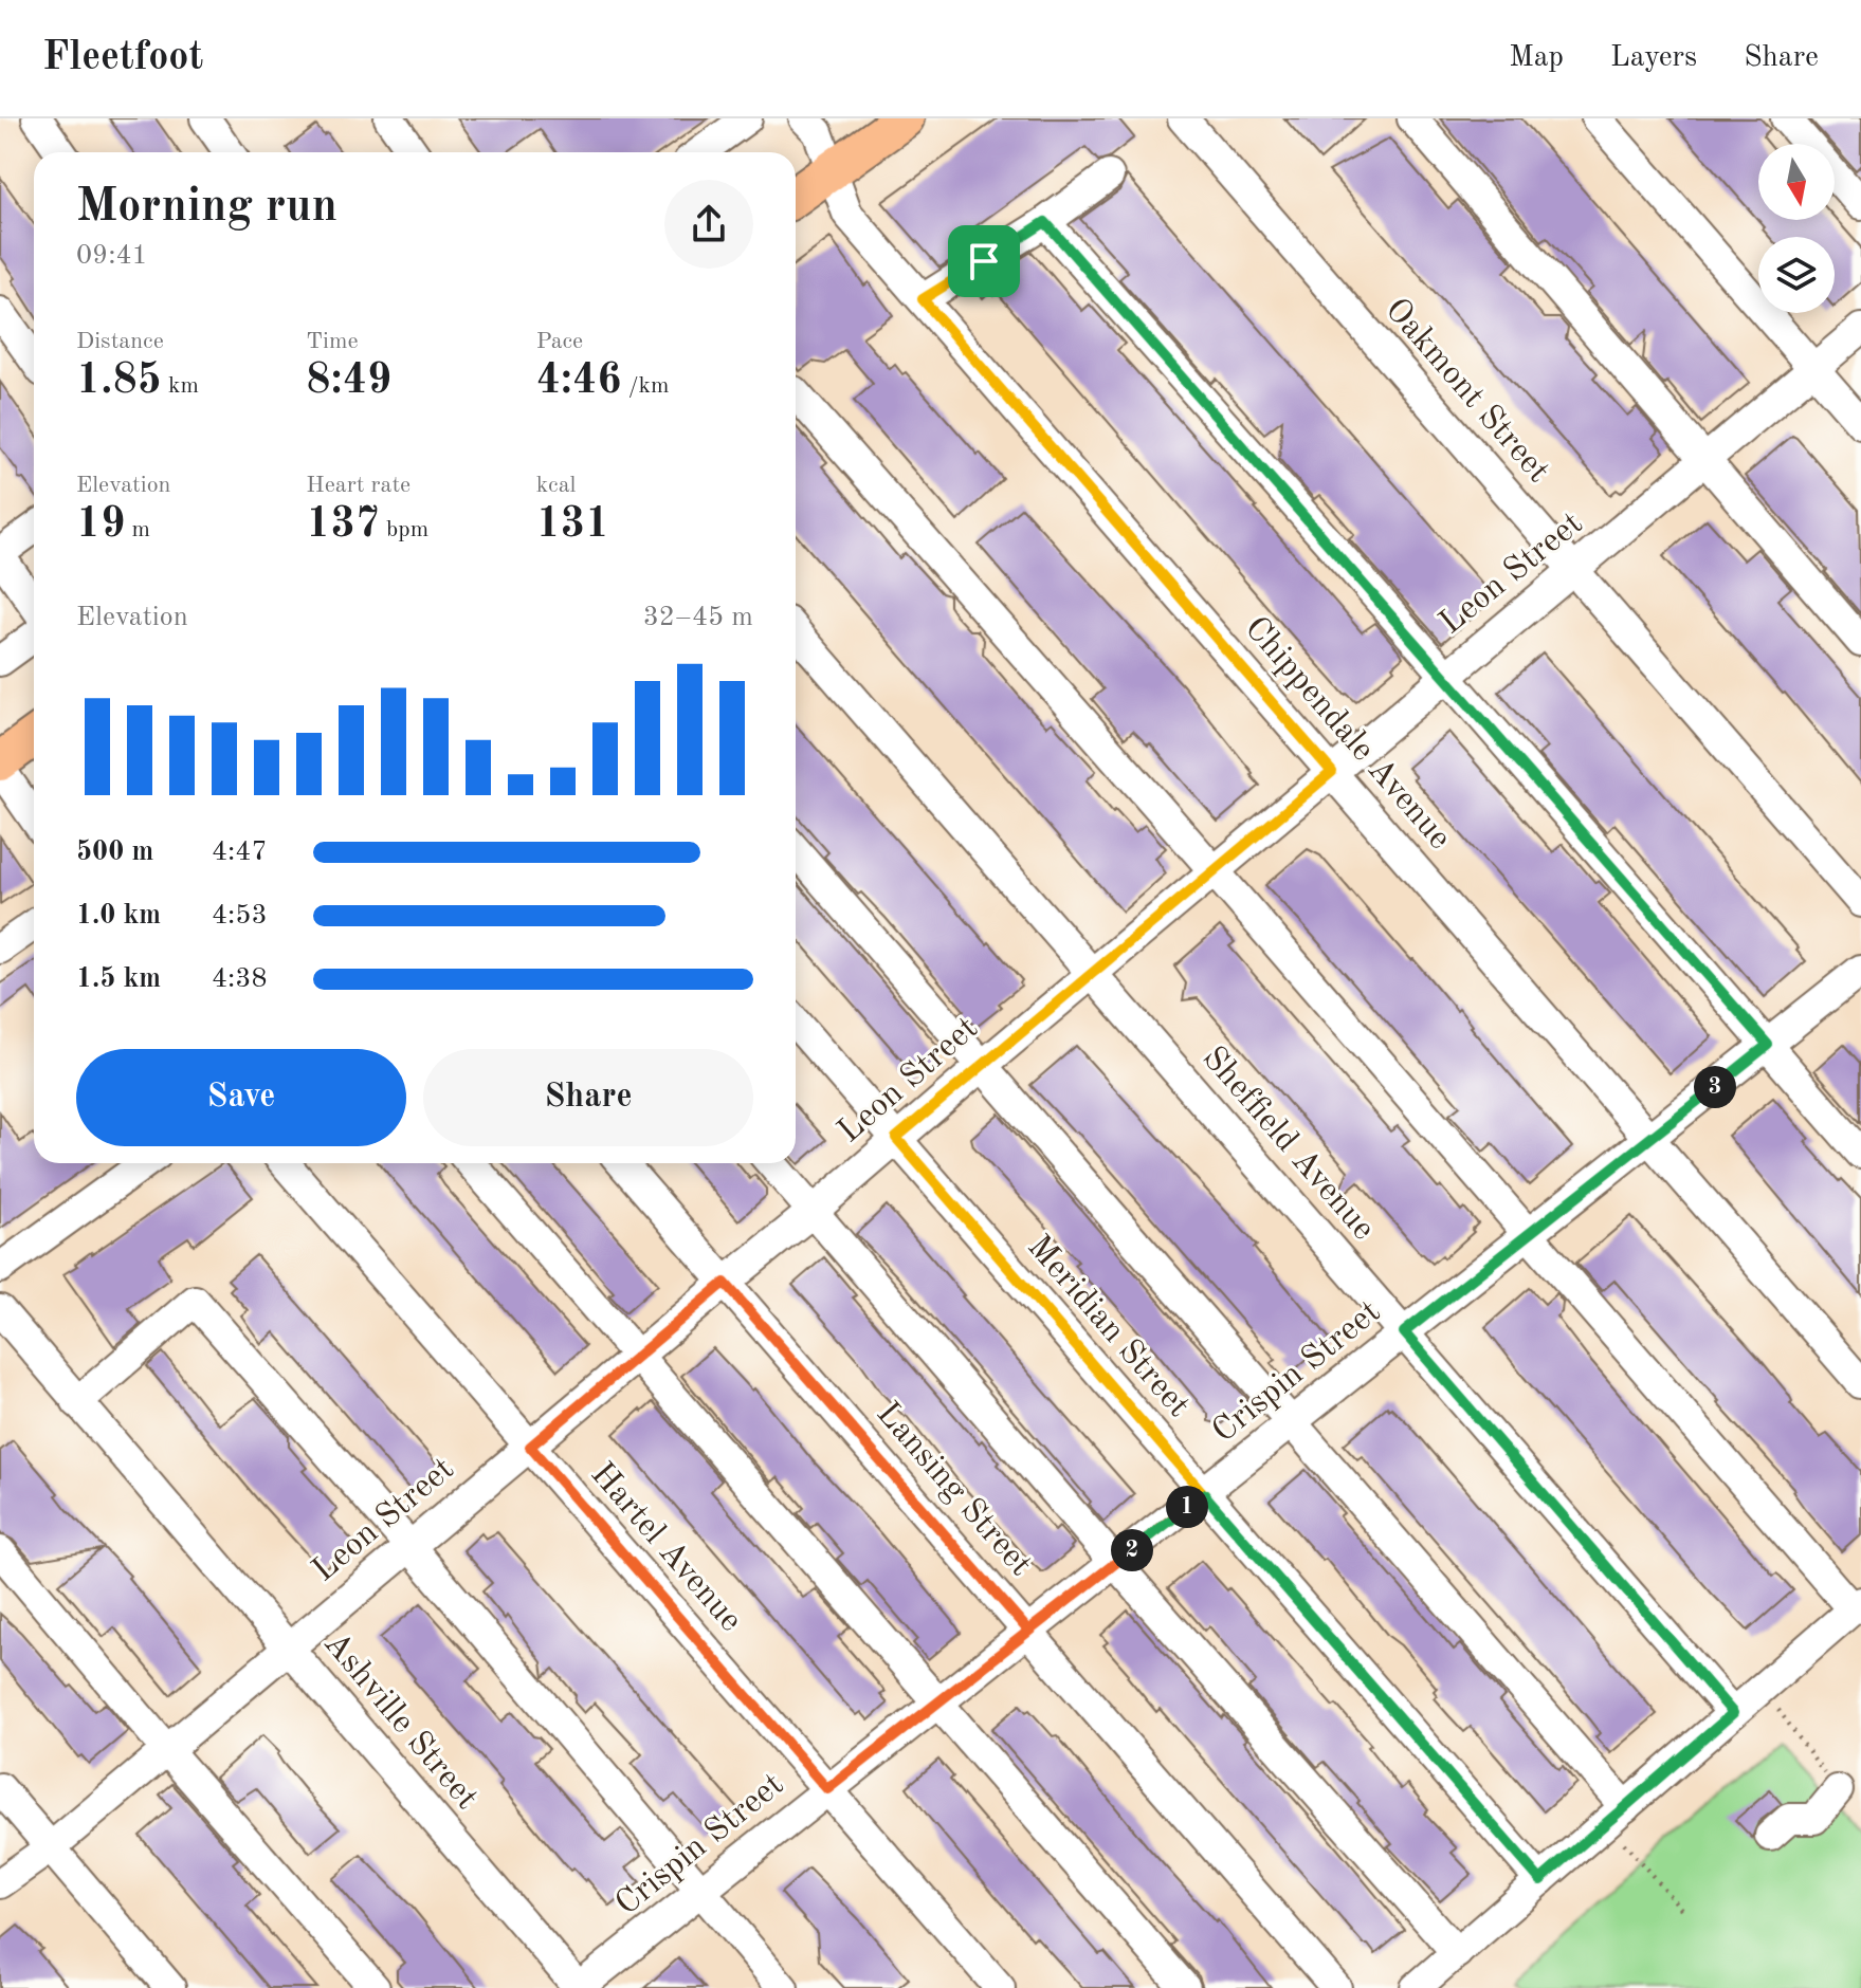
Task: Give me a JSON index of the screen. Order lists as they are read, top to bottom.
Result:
{
  "streets": {
    "street": [
      "Oakmont Street",
      "Leon Street",
      "Chippendale Avenue",
      "Sheffield Avenue",
      "Meridian Street",
      "Crispin Street",
      "Lansing Street",
      "Hartel Avenue",
      "Ashville Street"
    ]
  },
  "crossings": [
    ["Oakmont Street", "Leon Street"],
    ["Leon Street", "Chippendale Avenue"],
    ["Leon Street", "Sheffield Avenue"],
    ["Leon Street", "Meridian Street"],
    ["Leon Street", "Lansing Street"],
    ["Leon Street", "Hartel Avenue"],
    ["Leon Street", "Ashville Street"],
    ["Chippendale Avenue", "Crispin Street"],
    ["Sheffield Avenue", "Crispin Street"],
    ["Meridian Street", "Crispin Street"],
    ["Crispin Street", "Lansing Street"],
    ["Crispin Street", "Hartel Avenue"],
    ["Crispin Street", "Ashville Street"]
  ],
  "north": "bottom",
  "page": {
    "header": "Fleetfoot",
    "nav": ["Map", "Layers", "Share"],
    "heading": ["Morning run", "09:41"],
    "stats": [
      ["Distance", "1.85 km"],
      ["Time", "8:49"],
      ["Pace", "4:46 /km"],
      ["Elevation", "19 m"],
      ["Heart rate", "137 bpm"],
      ["kcal", "131"]
    ],
    "chart": ["Elevation", "32–45 m"],
    "list": [
      {
        "name": "500 m",
        "note": "4:47"
      },
      {
        "name": "1.0 km",
        "note": "4:53"
      },
      {
        "name": "1.5 km",
        "note": "4:38"
      }
    ],
    "buttons": ["Save", "Share"],
    "pins": ["3", "1", "2"]
  }
}
